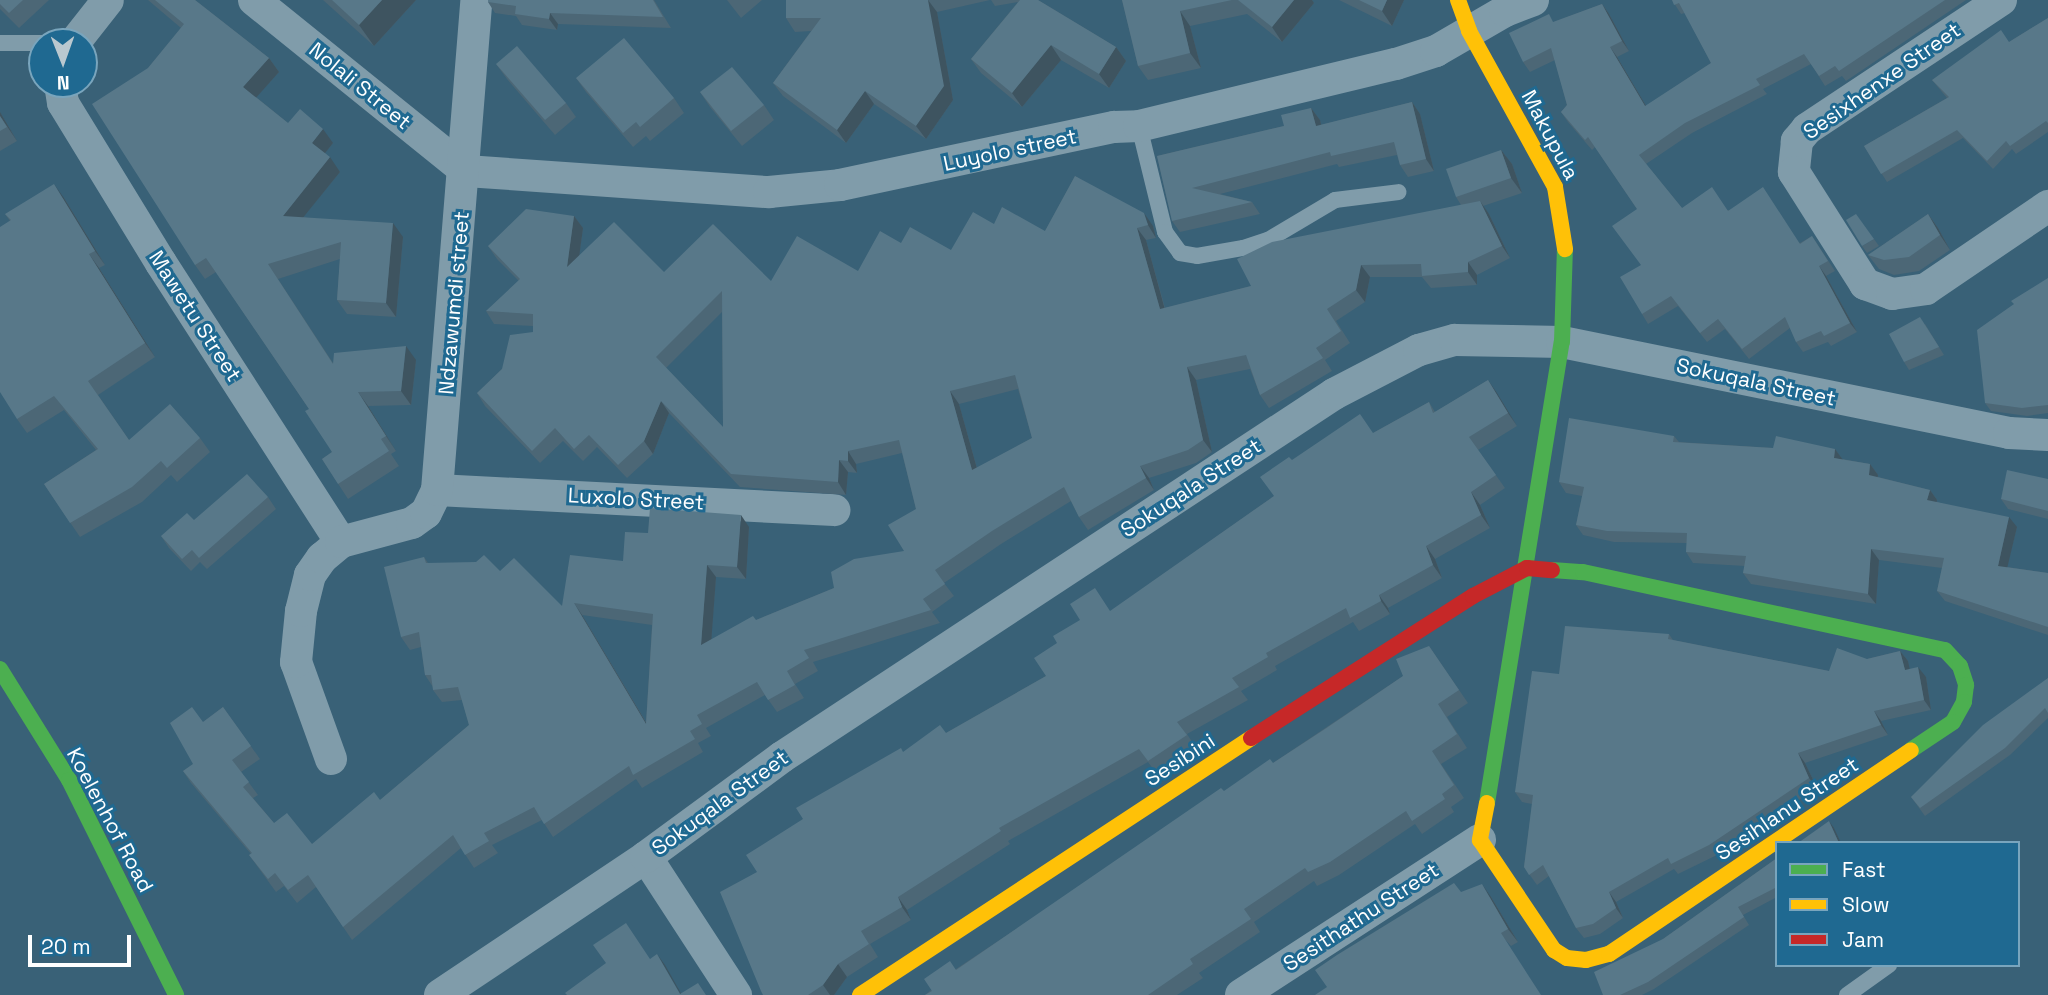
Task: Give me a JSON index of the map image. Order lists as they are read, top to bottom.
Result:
{
  "streets": {
    "street": [
      "Sesixhenxe Street",
      "Nolali Street",
      "Makupula",
      "Luyolo street",
      "Ndzawumdi street",
      "Mawetu Street",
      "Sokuqala Street",
      "Luxolo Street",
      "Sesibini",
      "Sesihlanu Street",
      "Koelenhof Road",
      "Sesithathu Street"
    ]
  },
  "crossings": [
    ["Nolali Street", "Luyolo street"],
    ["Nolali Street", "Ndzawumdi street"],
    ["Makupula", "Luyolo street"],
    ["Makupula", "Sokuqala Street"],
    ["Luyolo street", "Ndzawumdi street"],
    ["Ndzawumdi street", "Mawetu Street"],
    ["Ndzawumdi street", "Luxolo Street"],
    ["Sesibini", "Sesihlanu Street"],
    ["Sesihlanu Street", "Sesithathu Street"]
  ],
  "legend": ["Fast", "Slow", "Jam"],
  "scale_bar": "20 m",
  "north": "bottom"
}
